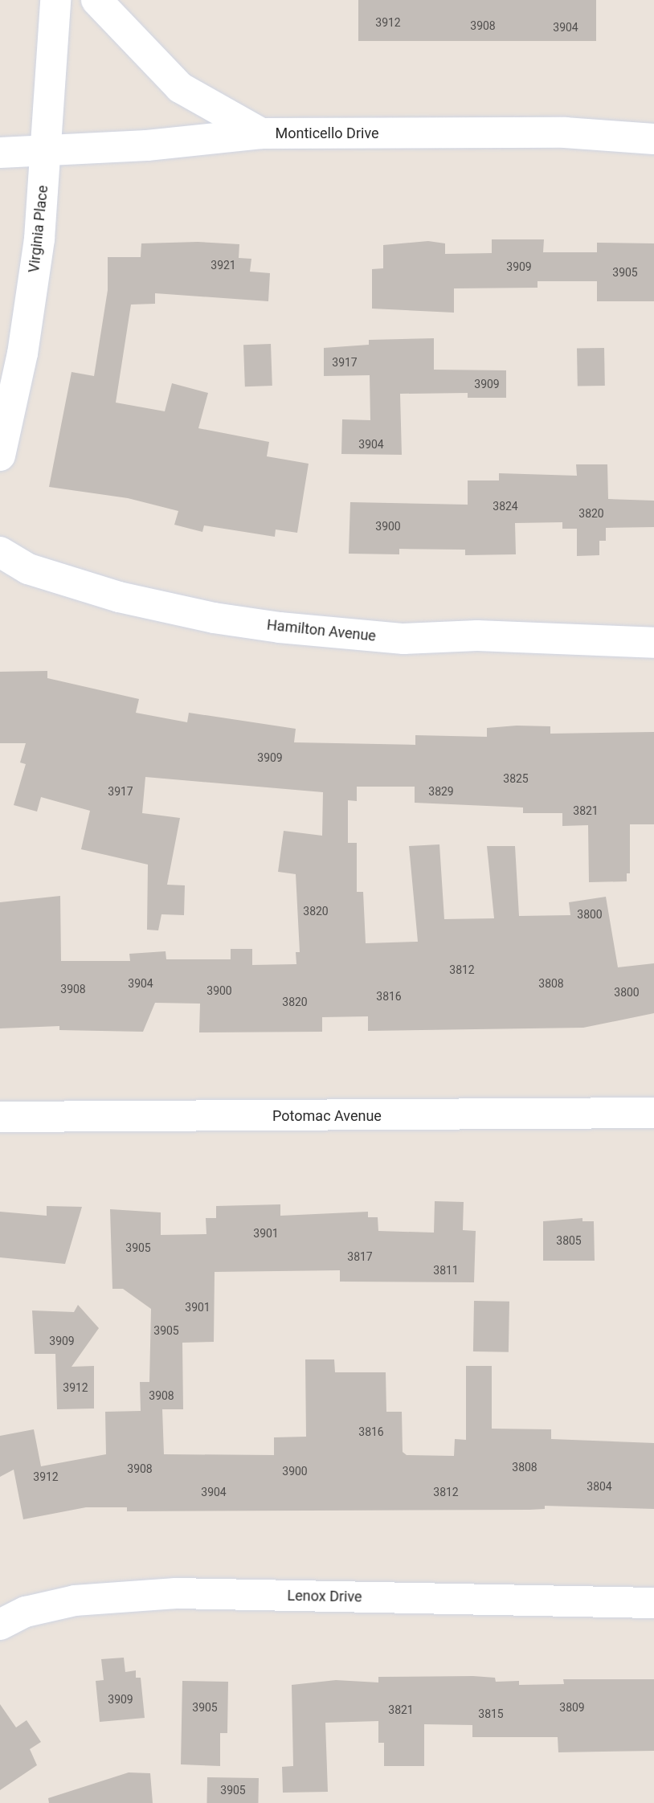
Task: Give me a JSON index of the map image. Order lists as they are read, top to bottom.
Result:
{
  "streets": {
    "street": [
      "Monticello Drive",
      "Virginia Place",
      "Hamilton Avenue",
      "Potomac Avenue",
      "Lenox Drive"
    ]
  },
  "crossings": [
    ["Monticello Drive", "Virginia Place"]
  ],
  "house_numbers": [
    "3912",
    "3908",
    "3904",
    "3921",
    "3909",
    "3905",
    "3917",
    "3909",
    "3904",
    "3824",
    "3820",
    "3900",
    "3909",
    "3825",
    "3917",
    "3829",
    "3821",
    "3820",
    "3800",
    "3812",
    "3904",
    "3808",
    "3908",
    "3900",
    "3800",
    "3816",
    "3820",
    "3901",
    "3805",
    "3905",
    "3817",
    "3811",
    "3901",
    "3905",
    "3909",
    "3912",
    "3908",
    "3816",
    "3808",
    "3908",
    "3900",
    "3912",
    "3804",
    "3904",
    "3812",
    "3909",
    "3905",
    "3809",
    "3821",
    "3815",
    "3905"
  ]
}
